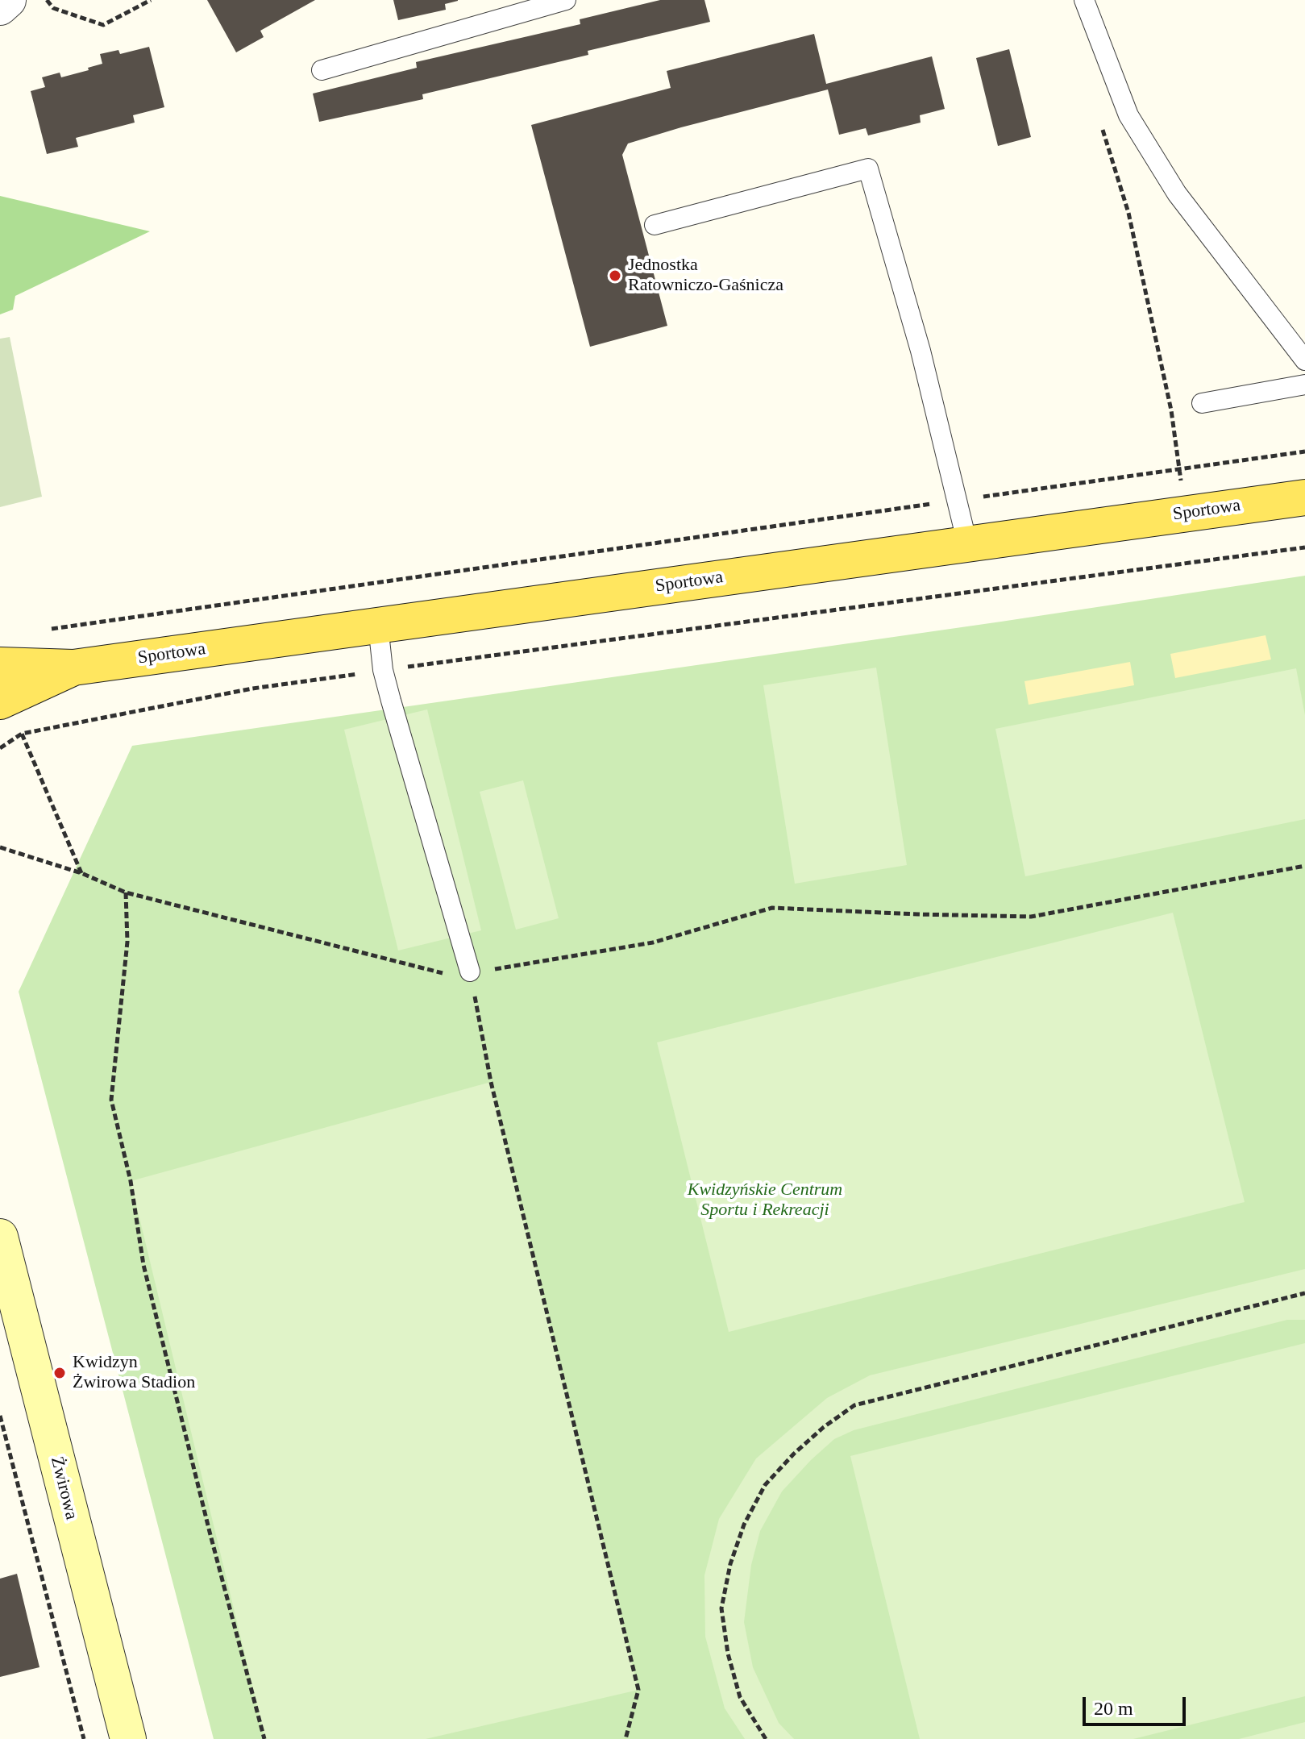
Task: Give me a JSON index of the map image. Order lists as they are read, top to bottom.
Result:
{
  "streets": {
    "main road": ["Sportowa"],
    "street": ["Żwirowa"]
  },
  "parks": ["Kwidzyńskie Centrum Sportu i Rekreacji"],
  "places": ["Jednostka Ratowniczo-Gaśnicza", "Kwidzyn Żwirowa Stadion"],
  "scale_bar": "20 m"
}
